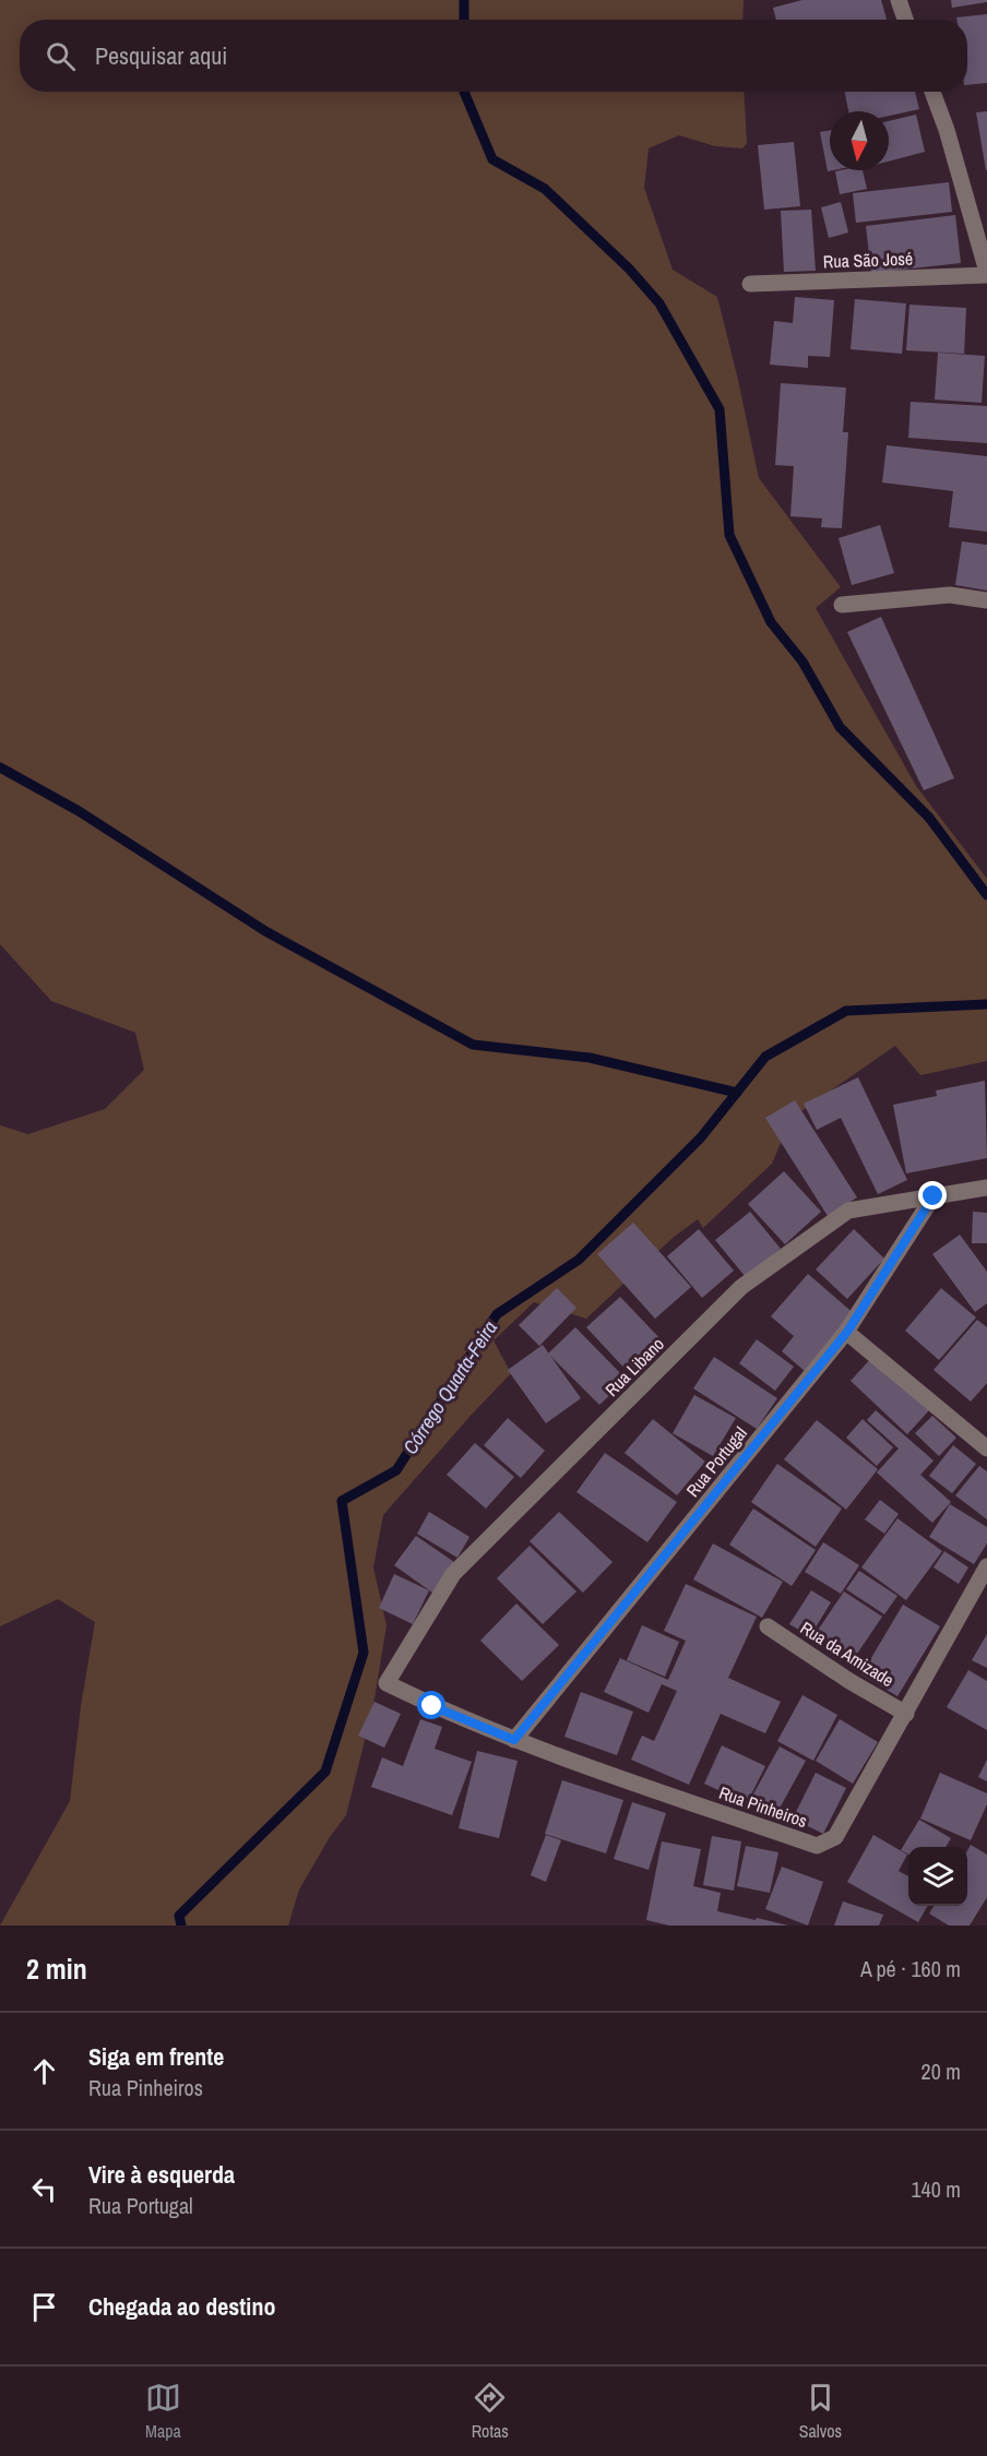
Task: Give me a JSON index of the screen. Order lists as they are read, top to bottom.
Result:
{
  "streets": {
    "street": [
      "Rua São José",
      "Rua Libano",
      "Rua Portugal",
      "Rua da Amizade",
      "Rua Pinheiros"
    ]
  },
  "crossings": [
    ["Rua Libano", "Rua Portugal"],
    ["Rua Libano", "Rua Pinheiros"],
    ["Rua Portugal", "Rua Pinheiros"],
    ["Rua da Amizade", "Rua Pinheiros"]
  ],
  "water": ["Córrego Quarta-Feira"],
  "north": "bottom",
  "page": {
    "search": "Pesquisar aqui",
    "heading": ["2 min", "A pé · 160 m"],
    "list": [
      ["Siga em frente", "Rua Pinheiros", "20 m"],
      ["Vire à esquerda", "Rua Portugal", "140 m"],
      "Chegada ao destino"
    ],
    "nav": ["Mapa", "Rotas", "Salvos"]
  }
}
